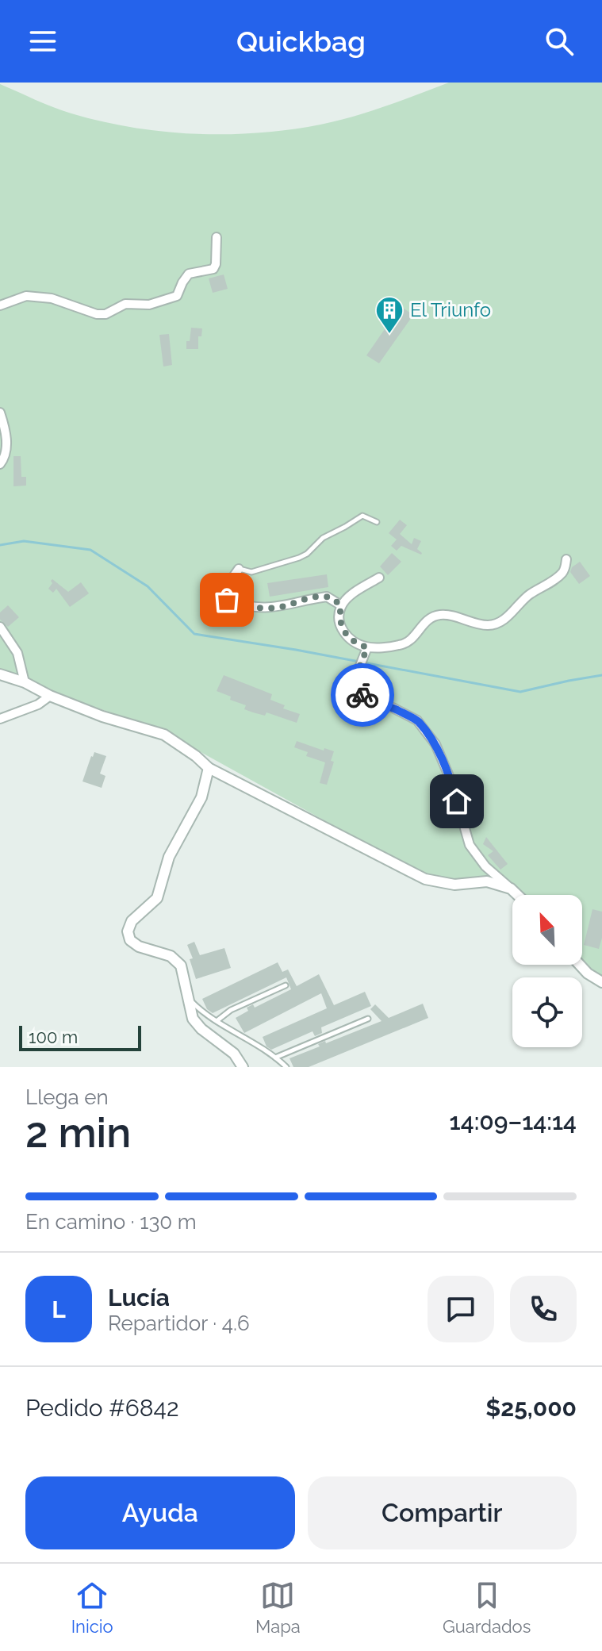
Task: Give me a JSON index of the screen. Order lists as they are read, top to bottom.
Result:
{
  "places": {
    "building": ["El Triunfo"]
  },
  "scale_bar": "100 m",
  "north": "top left",
  "page": {
    "header": "Quickbag",
    "scale": "100 m",
    "heading": ["2 min", "Llega en", "14:09–14:14"],
    "panel": [
      "Lucía",
      "Repartidor · 4.6",
      "Pedido #6842",
      "$25,000"
    ],
    "bar": "En camino · 130 m",
    "round": "L",
    "buttons": ["Ayuda", "Compartir"],
    "tabs": ["Inicio", "Mapa", "Guardados"]
  }
}
